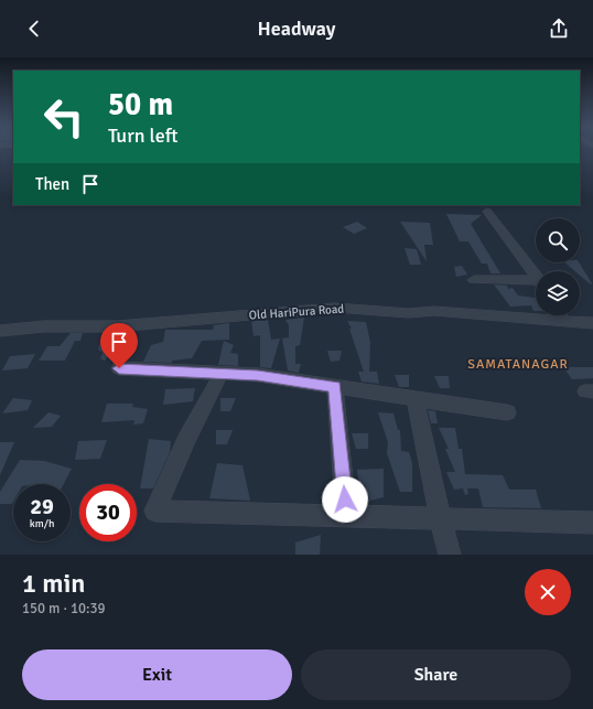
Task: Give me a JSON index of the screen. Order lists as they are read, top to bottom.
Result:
{
  "streets": {
    "street": ["Old HariPura Road"]
  },
  "districts": ["SAMATANAGAR"],
  "page": {
    "header": "Headway",
    "turn": ["50 m", "Turn left"],
    "then": "Then",
    "speed": "29 km/h",
    "limit": "30",
    "heading": ["1 min", "150 m · 10:39"],
    "buttons": ["Exit", "Share"]
  }
}
